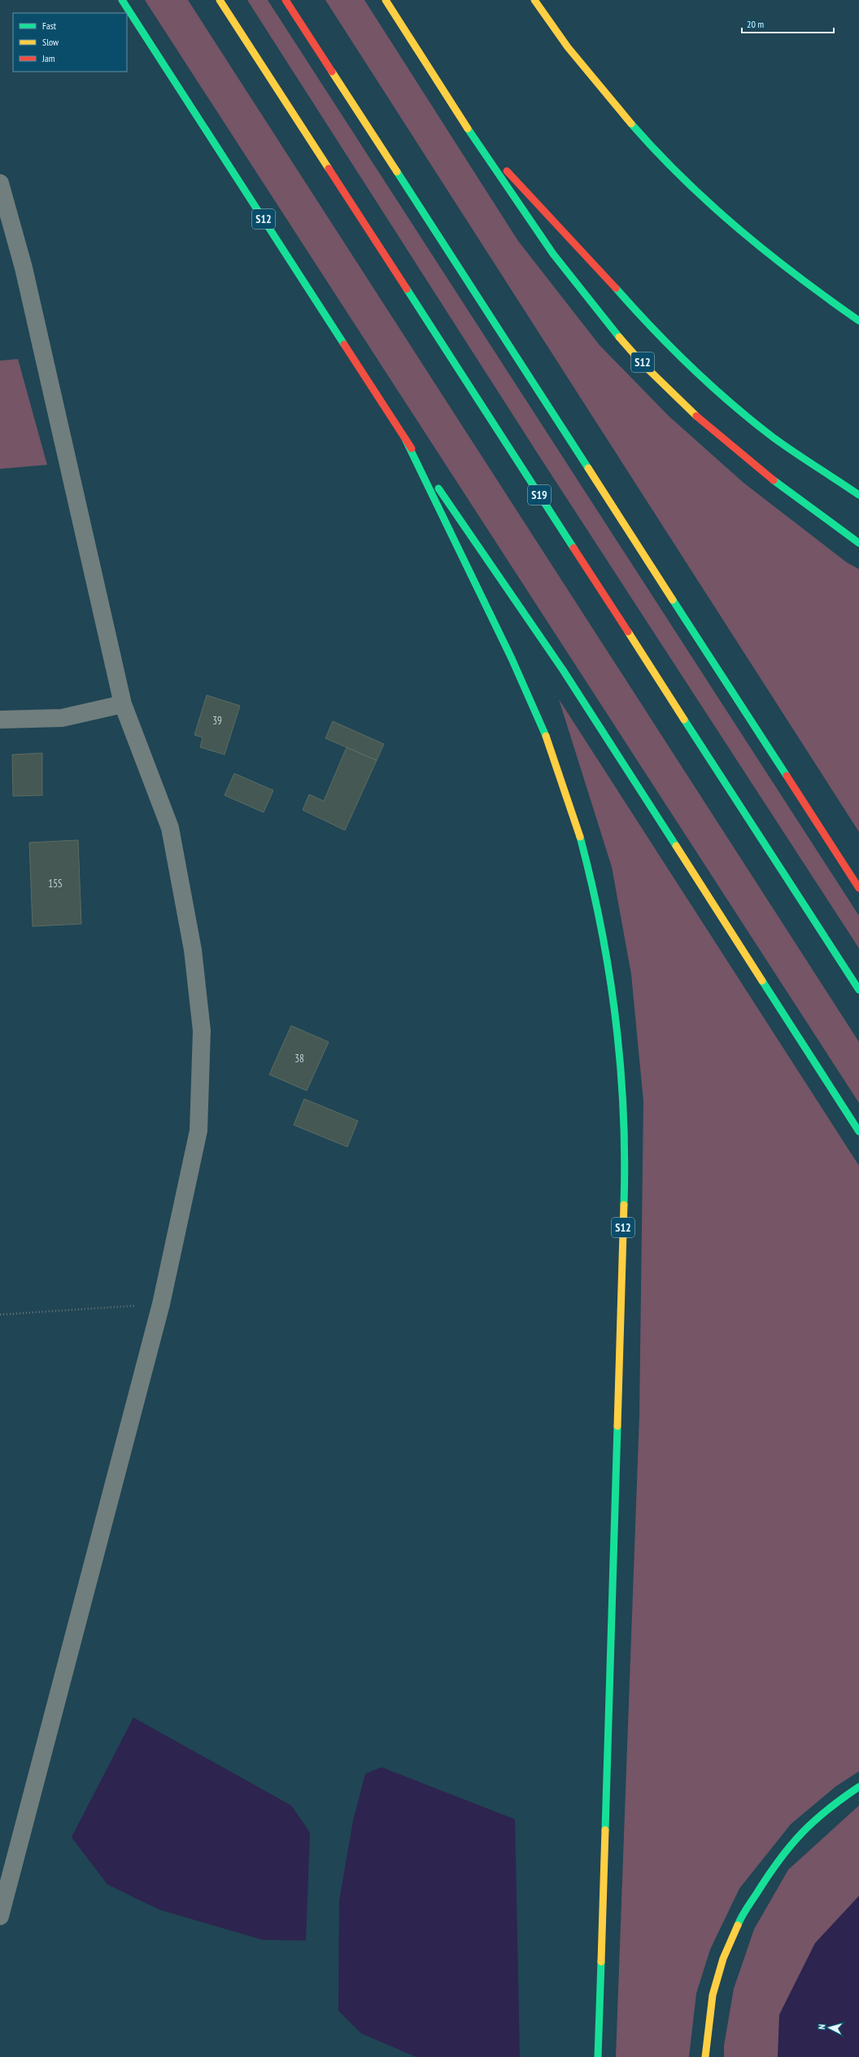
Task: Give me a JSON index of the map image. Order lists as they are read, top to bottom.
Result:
{
  "streets": {
    "main road": ["S12", "S19"]
  },
  "house_numbers": ["39", "15S", "38"],
  "legend": ["Fast", "Slow", "Jam"],
  "scale_bar": "20 m",
  "north": "left"
}
